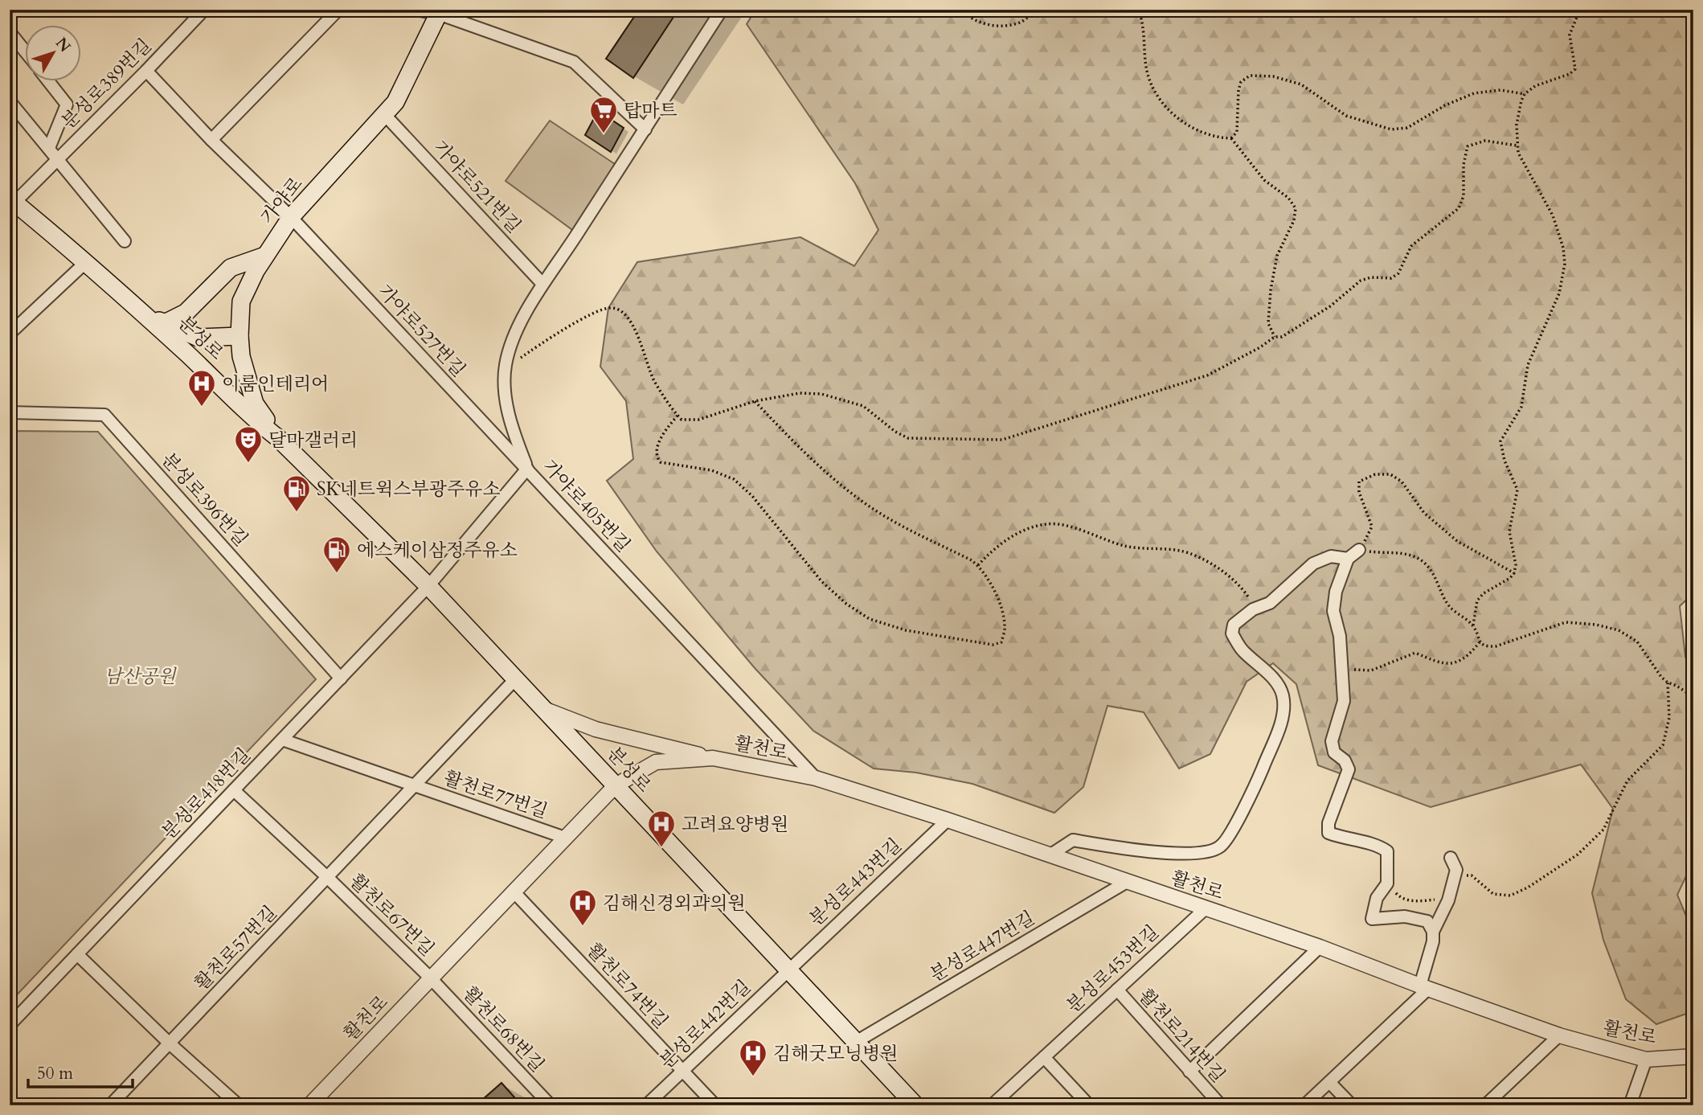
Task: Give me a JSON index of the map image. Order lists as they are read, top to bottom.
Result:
{
  "streets": {
    "main road": ["가야로", "분성로"],
    "street": [
      "분성로389번길",
      "가야로521번길",
      "가야로527번길",
      "분성로396번길",
      "가야로405번길",
      "활천로",
      "분성로418번길",
      "활천로77번길",
      "분성로443번길",
      "활천로67번길",
      "분성로447번길",
      "활천로57번길",
      "분성로453번길",
      "활천로74번길",
      "분성로442번길",
      "활천로68번길",
      "활천로214번길"
    ]
  },
  "crossings": [
    ["분성로389번길", "가야로527번길"],
    ["분성로389번길", "분성로"],
    ["가야로521번길", "가야로"],
    ["가야로521번길", "가야로405번길"],
    ["가야로", "가야로527번길"],
    ["가야로", "분성로"],
    ["가야로527번길", "가야로405번길"],
    ["분성로", "활천로"],
    ["분성로", "분성로418번길"],
    ["분성로", "활천로77번길"],
    ["분성로", "분성로443번길"],
    ["분성로", "분성로447번길"],
    ["분성로", "분성로442번길"],
    ["분성로396번길", "분성로418번길"],
    ["가야로405번길", "활천로"],
    ["활천로", "활천로77번길"],
    ["활천로", "분성로443번길"],
    ["활천로", "활천로67번길"],
    ["활천로", "분성로447번길"],
    ["활천로", "분성로453번길"],
    ["활천로", "활천로74번길"],
    ["활천로", "활천로68번길"],
    ["분성로418번길", "활천로77번길"],
    ["분성로418번길", "활천로67번길"],
    ["활천로77번길", "활천로67번길"],
    ["분성로443번길", "분성로442번길"],
    ["활천로67번길", "활천로57번길"],
    ["활천로67번길", "활천로68번길"],
    ["분성로453번길", "활천로214번길"],
    ["활천로74번길", "분성로442번길"]
  ],
  "parks": ["남산공원"],
  "places": {
    "supermarket": ["탑마트"],
    "hospital": [
      "이룸인테리어",
      "고려요양병원",
      "김해신경외과의원",
      "김해굿모닝병원"
    ],
    "theatre": ["달마갤러리"],
    "fuel station": ["SK네트윅스부광주유소", "에스케이삼정주유소"]
  },
  "scale_bar": "50 m",
  "north": "top right"
}
